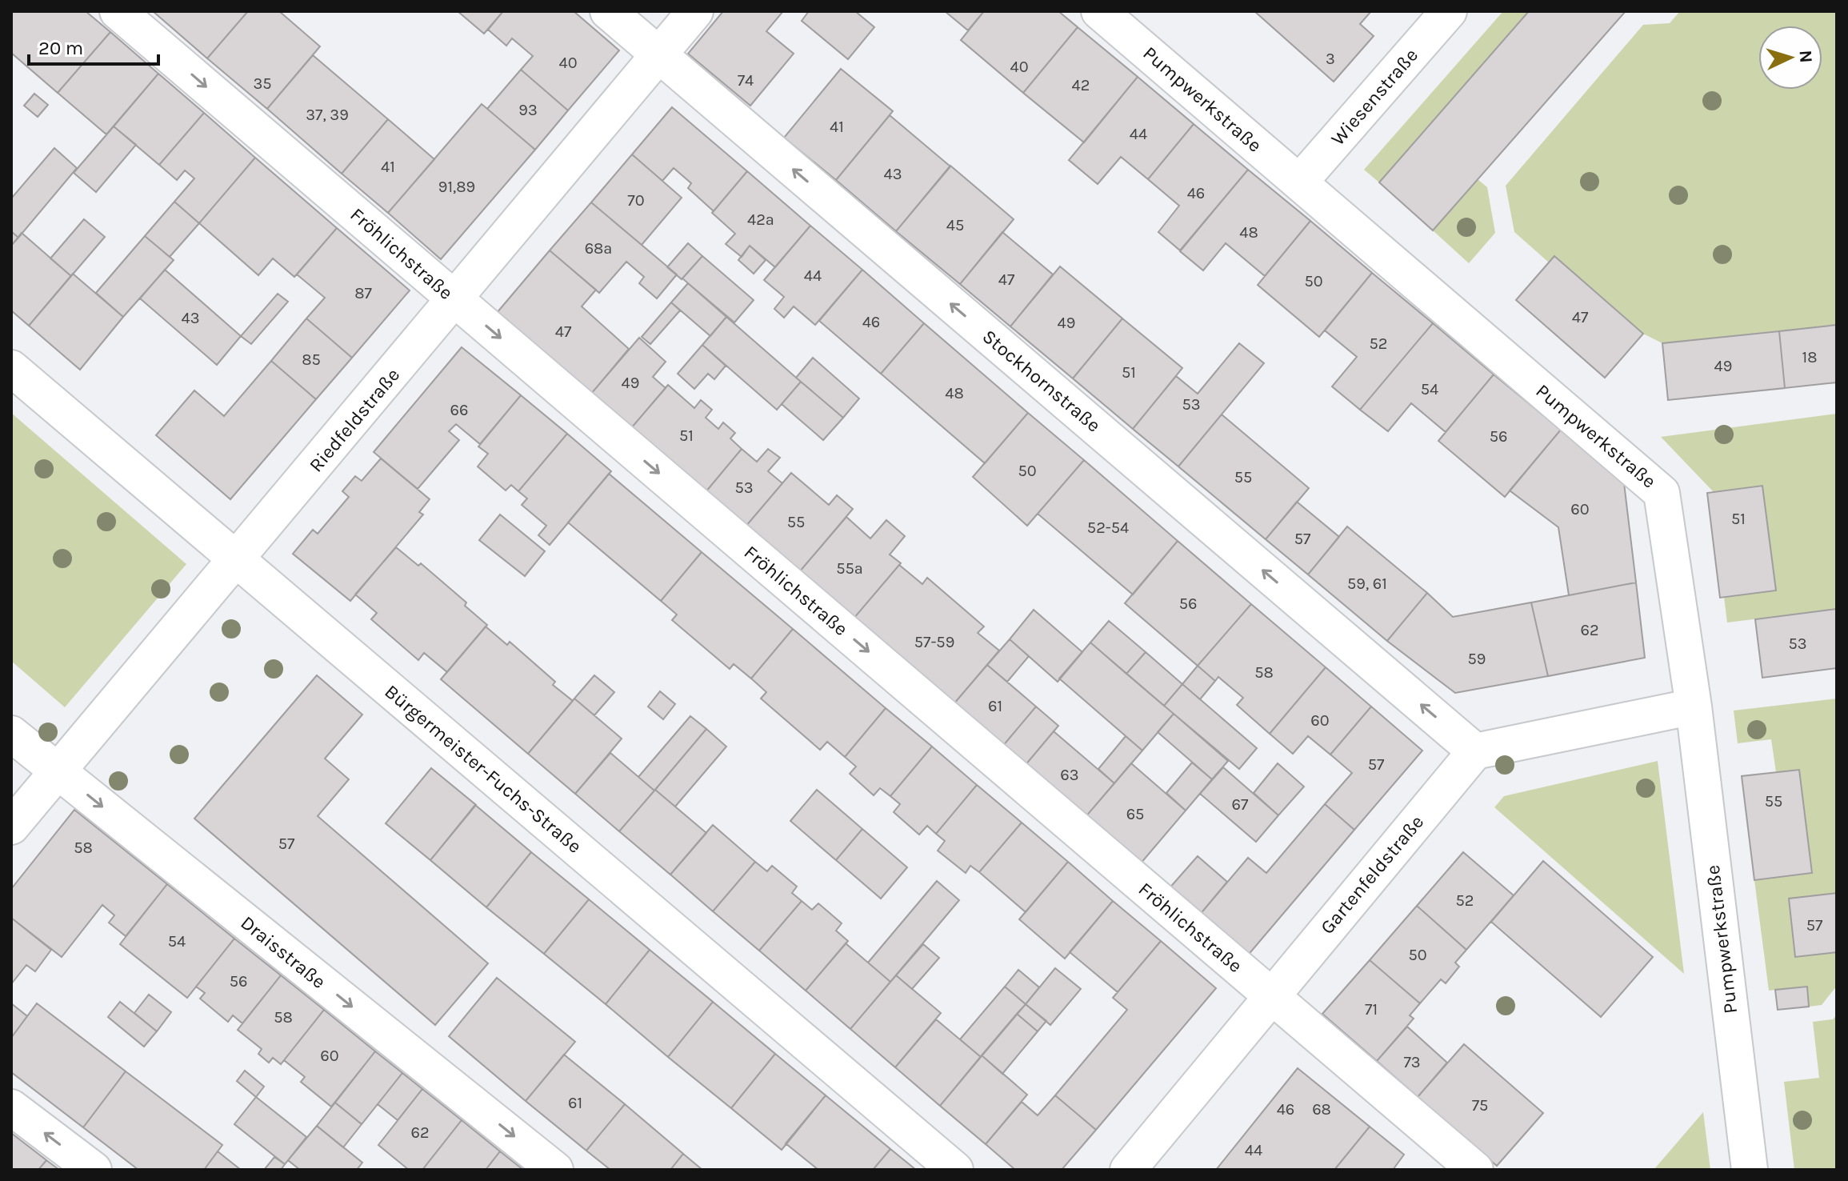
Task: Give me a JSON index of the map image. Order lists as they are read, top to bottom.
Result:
{
  "streets": {
    "street": [
      "Wiesenstraße",
      "Pumpwerkstraße",
      "Fröhlichstraße",
      "Stockhornstraße",
      "Riedfeldstraße",
      "Bürgermeister-Fuchs-Straße",
      "Gartenfeldstraße",
      "Draisstraße"
    ]
  },
  "crossings": [
    ["Wiesenstraße", "Pumpwerkstraße"],
    ["Fröhlichstraße", "Riedfeldstraße"],
    ["Fröhlichstraße", "Gartenfeldstraße"],
    ["Stockhornstraße", "Riedfeldstraße"],
    ["Stockhornstraße", "Gartenfeldstraße"],
    ["Riedfeldstraße", "Bürgermeister-Fuchs-Straße"],
    ["Riedfeldstraße", "Draisstraße"]
  ],
  "one_way": ["Fröhlichstraße", "Stockhornstraße", "Draisstraße"],
  "house_numbers": [
    "3",
    "40",
    "40",
    "74",
    "35",
    "42",
    "93",
    "37, 39",
    "41",
    "44",
    "41",
    "43",
    "91,89",
    "46",
    "70",
    "42a",
    "45",
    "48",
    "68a",
    "44",
    "47",
    "50",
    "87",
    "47",
    "43",
    "46",
    "49",
    "47",
    "52",
    "18",
    "85",
    "49",
    "51",
    "49",
    "54",
    "48",
    "53",
    "66",
    "51",
    "56",
    "50",
    "55",
    "53",
    "60",
    "51",
    "55",
    "52-54",
    "57",
    "55a",
    "59, 61",
    "56",
    "62",
    "57-59",
    "53",
    "59",
    "58",
    "61",
    "60",
    "57",
    "63",
    "55",
    "67",
    "65",
    "57",
    "58",
    "52",
    "57",
    "54",
    "50",
    "56",
    "71",
    "58",
    "60",
    "73",
    "61",
    "75",
    "46",
    "68",
    "62",
    "44"
  ],
  "scale_bar": "20 m",
  "north": "right"
}
